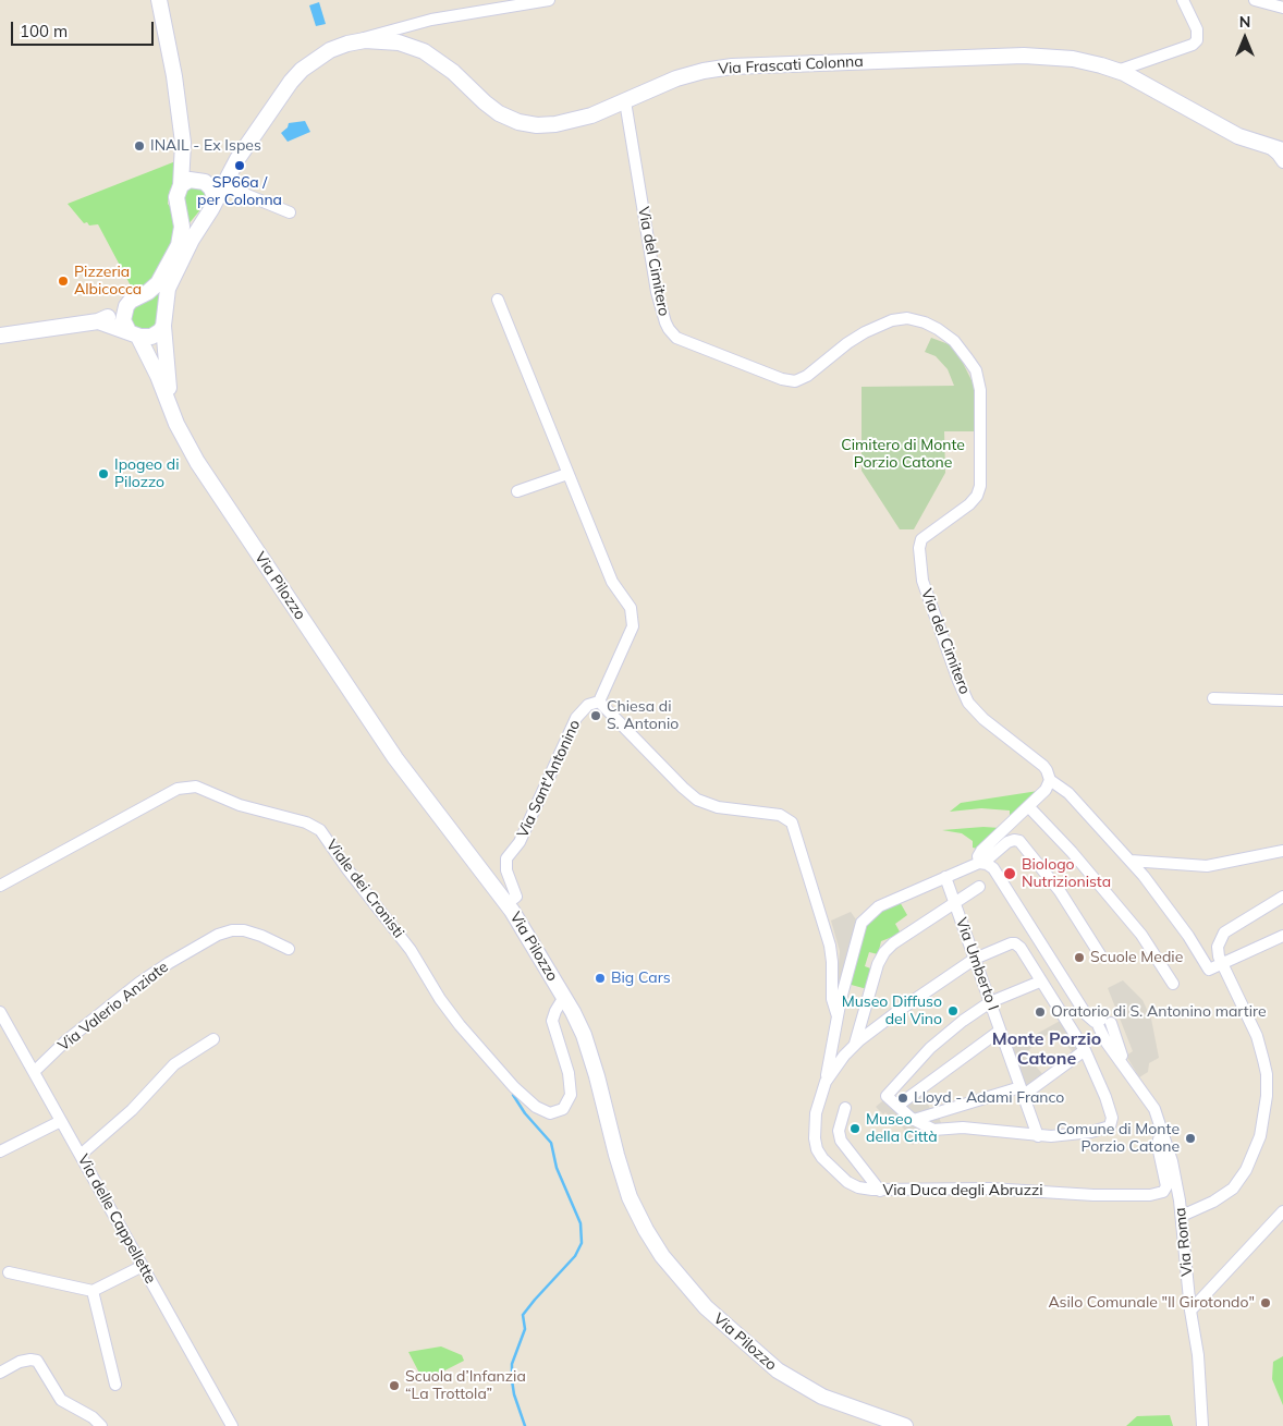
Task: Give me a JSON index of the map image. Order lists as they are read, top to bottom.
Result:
{
  "streets": {
    "main road": ["Via Frascati Colonna", "Via Pilozzo"],
    "street": [
      "Via del Cimitero",
      "Via Sant'Antonino",
      "Viale dei Cronisti",
      "Via Umberto I",
      "Via Valerio Anziate",
      "Via Duca degli Abruzzi",
      "Via delle Cappellette",
      "Via Roma"
    ]
  },
  "crossings": [
    ["Via Frascati Colonna", "Via del Cimitero"],
    ["Via Frascati Colonna", "Via Pilozzo"],
    ["Via Pilozzo", "Via Sant'Antonino"],
    ["Via Pilozzo", "Viale dei Cronisti"],
    ["Via Umberto I", "Via Duca degli Abruzzi"],
    ["Via Valerio Anziate", "Via delle Cappellette"],
    ["Via Duca degli Abruzzi", "Via Roma"]
  ],
  "districts": ["Monte Porzio Catone"],
  "parks": ["Cimitero di Monte Porzio Catone"],
  "places": [
    "INAIL - Ex Ispes",
    "SP66a / per Colonna",
    "Pizzeria Albicocca",
    "Ipogeo di Pilozzo",
    "Chiesa di S. Antonio",
    "Biologo Nutrizionista",
    "Scuole Medie",
    "Big Cars",
    "Museo Diffuso del Vino",
    "Oratorio di S. Antonino martire",
    "Lloyd - Adami Franco",
    "Museo della Città",
    "Comune di Monte Porzio Catone",
    "Asilo Comunale \"Il Girotondo\"",
    "Scuola d’Infanzia “La Trottola”"
  ],
  "scale_bar": "100 m",
  "north": "top"
}
